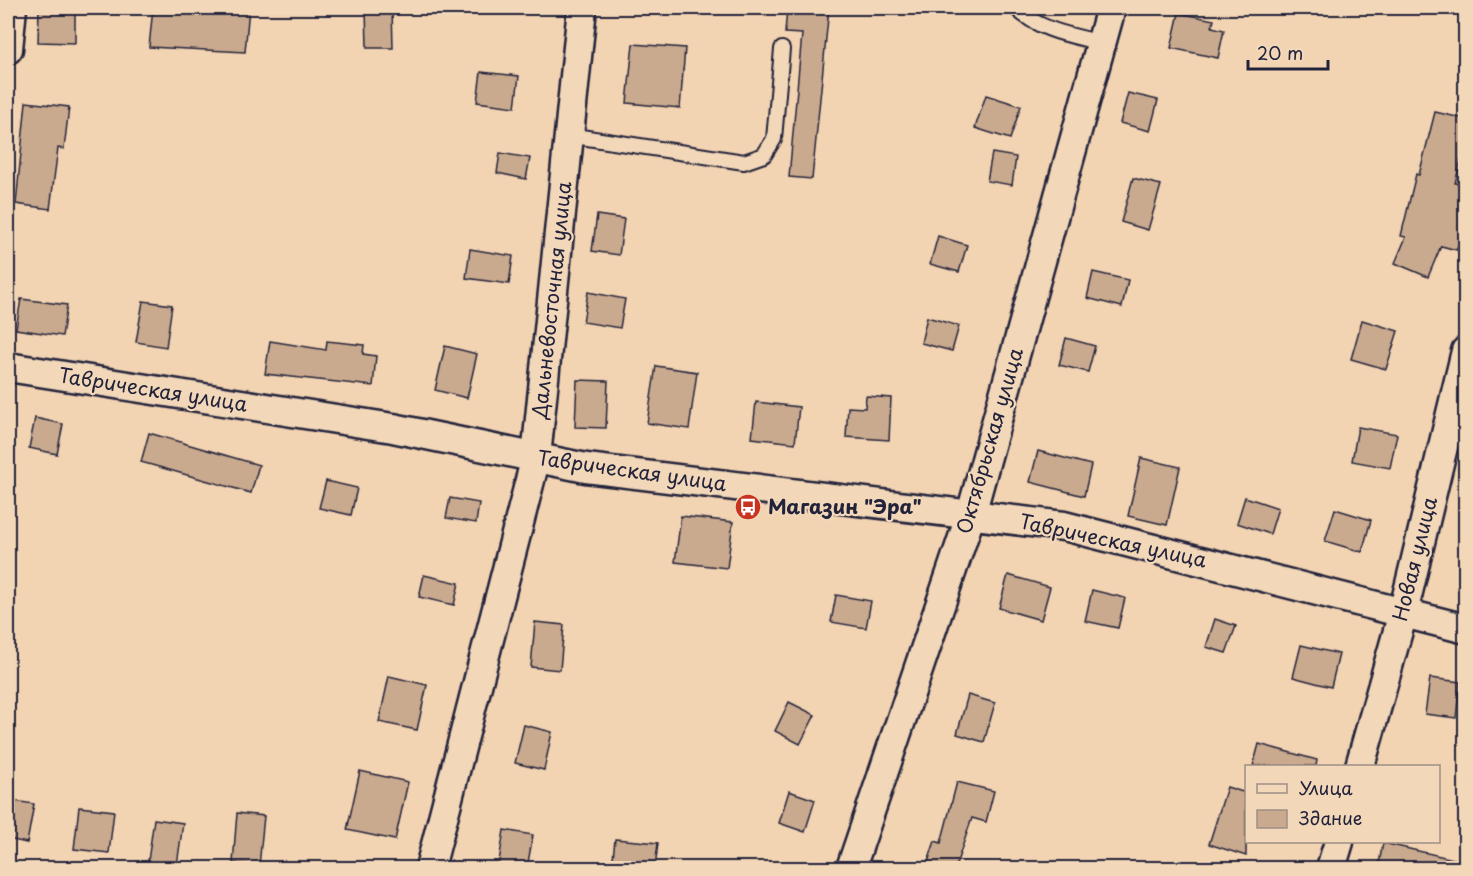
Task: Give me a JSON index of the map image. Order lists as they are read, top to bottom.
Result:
{
  "streets": {
    "street": [
      "Дальневосточная улица",
      "Таврическая улица",
      "Октябрьская улица",
      "Новая улица"
    ]
  },
  "crossings": [
    ["Дальневосточная улица", "Таврическая улица"],
    ["Таврическая улица", "Октябрьская улица"],
    ["Таврическая улица", "Новая улица"]
  ],
  "places": {
    "bus stop": ["Магазин \"Эра\""]
  },
  "legend": ["Улица", "Здание"],
  "scale_bar": "20 m"
}
